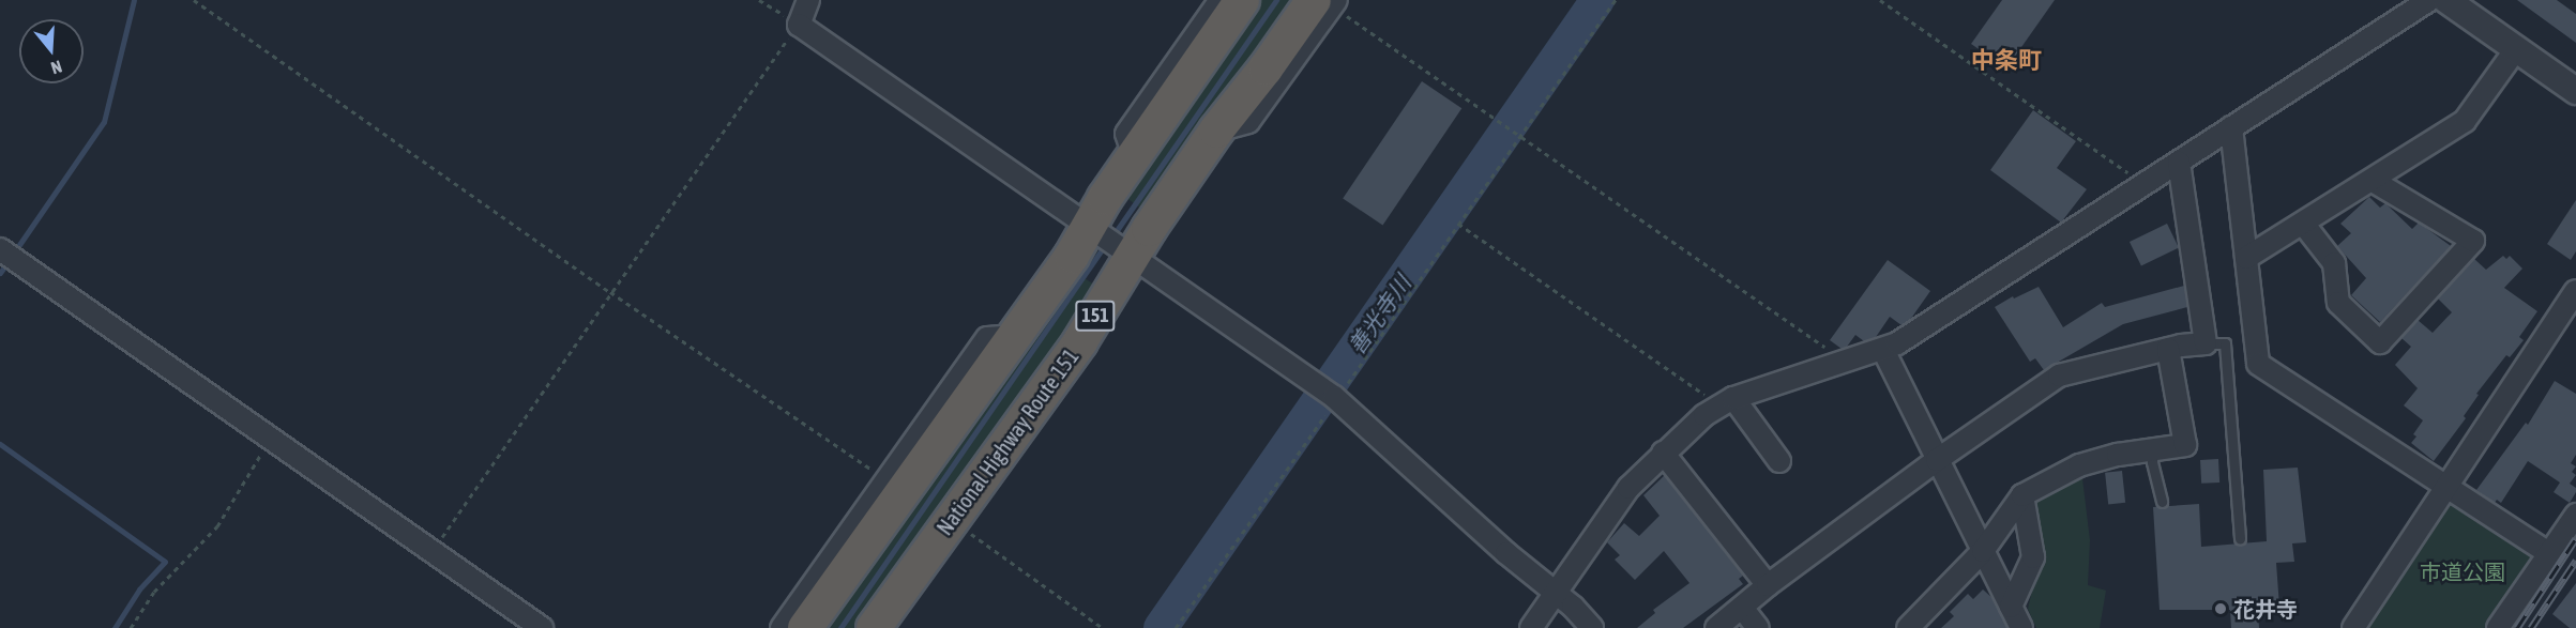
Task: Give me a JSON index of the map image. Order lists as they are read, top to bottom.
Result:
{
  "streets": {
    "highway": ["151", "National Highway Route 151"]
  },
  "districts": ["中条町"],
  "water": ["善光寺川"],
  "parks": ["市道公園"],
  "places": ["花井寺"],
  "north": "bottom"
}
